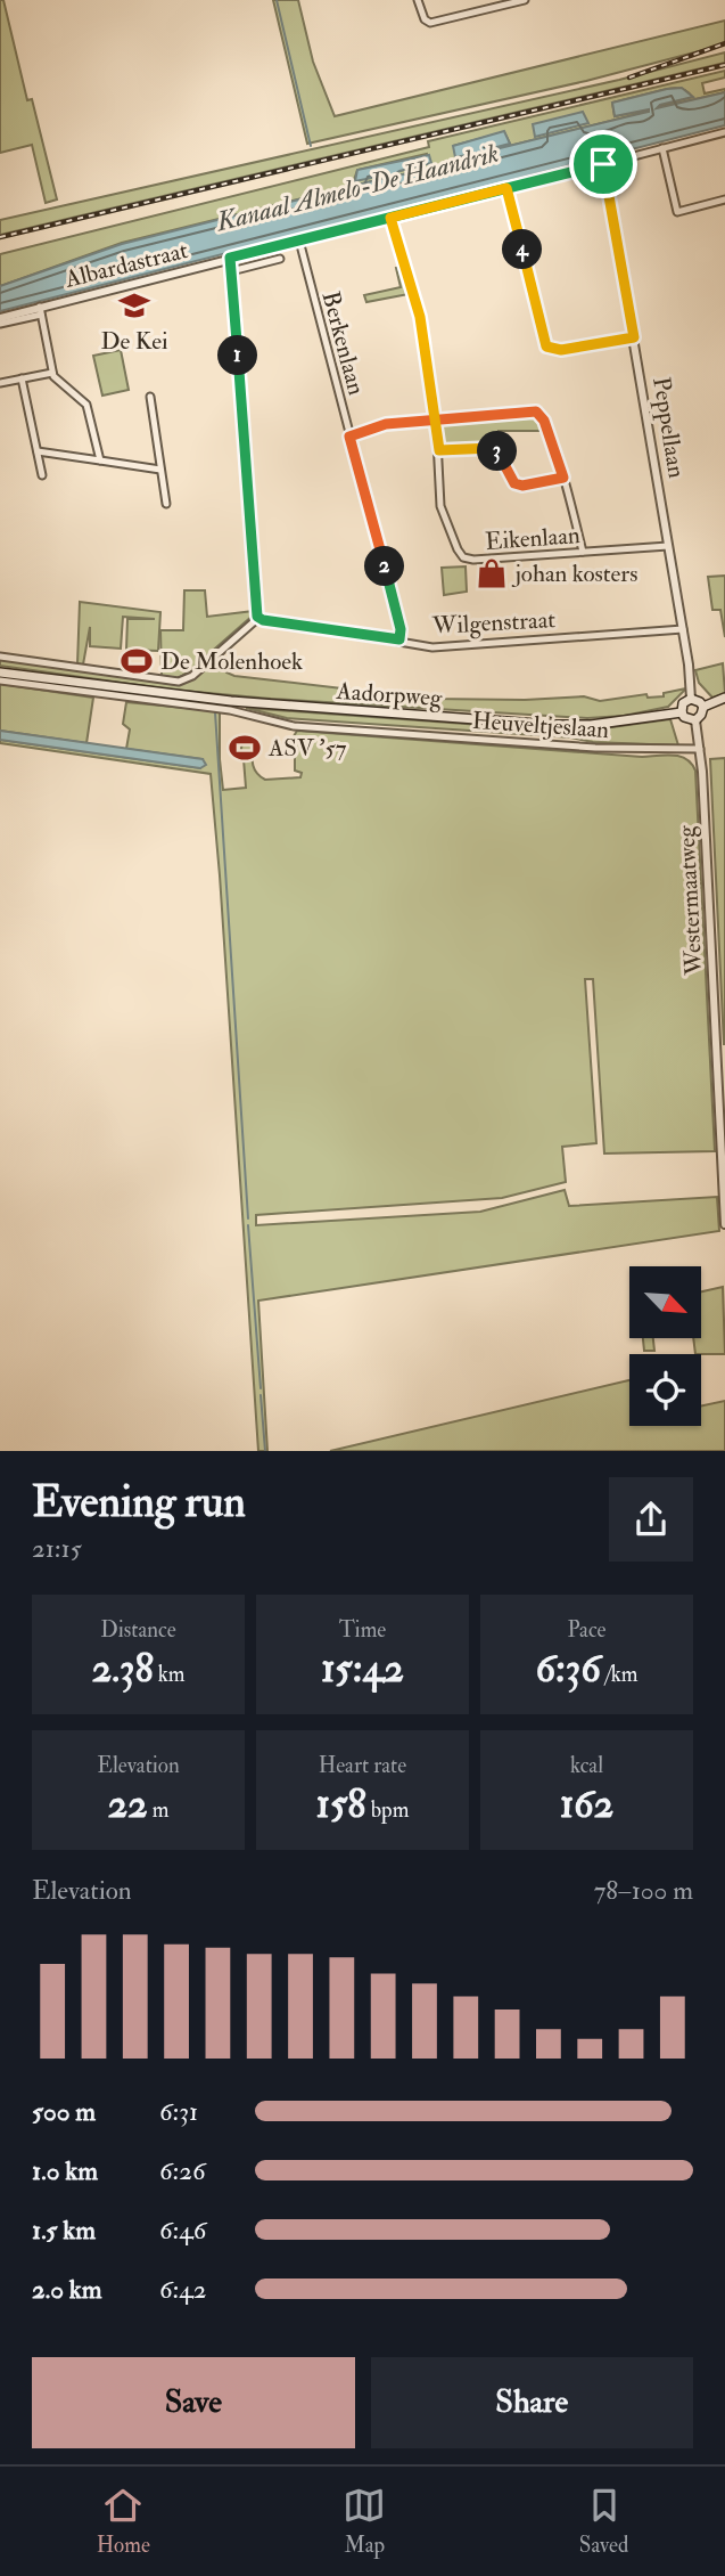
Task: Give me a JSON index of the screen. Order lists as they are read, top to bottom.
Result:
{
  "streets": {
    "main road": ["Aadorpweg"],
    "street": [
      "Albardastraat",
      "Berkenlaan",
      "Peppellaan",
      "Eikenlaan",
      "Wilgenstraat",
      "Heuveltjeslaan",
      "Westermaatweg"
    ]
  },
  "crossings": [
    ["Albardastraat", "Berkenlaan"],
    ["Albardastraat", "Peppellaan"],
    ["Albardastraat", "Eikenlaan"],
    ["Berkenlaan", "Wilgenstraat"],
    ["Peppellaan", "Eikenlaan"],
    ["Peppellaan", "Wilgenstraat"],
    ["Peppellaan", "Aadorpweg"],
    ["Peppellaan", "Westermaatweg"],
    ["Aadorpweg", "Westermaatweg"],
    ["Heuveltjeslaan", "Westermaatweg"]
  ],
  "water": ["Kanaal Almelo-De Haandrik"],
  "places": {
    "school or university": ["De Kei"],
    "shop": ["johan kosters"],
    "sports": ["De Molenhoek", "ASV '57"]
  },
  "north": "bottom right",
  "page": {
    "pins": [
      "4",
      "1",
      "3",
      "2"
    ],
    "heading": ["Evening run", "21:15"],
    "stats": [
      ["Distance", "2.38 km"],
      ["Time", "15:42"],
      ["Pace", "6:36 /km"],
      ["Elevation", "22 m"],
      ["Heart rate", "158 bpm"],
      ["kcal", "162"]
    ],
    "chart": ["Elevation", "78–100 m"],
    "list": [
      {
        "name": "500 m",
        "note": "6:31"
      },
      {
        "name": "1.0 km",
        "note": "6:26"
      },
      {
        "name": "1.5 km",
        "note": "6:46"
      },
      {
        "name": "2.0 km",
        "note": "6:42"
      }
    ],
    "buttons": ["Save", "Share"],
    "tabs": ["Home", "Map", "Saved"]
  }
}
